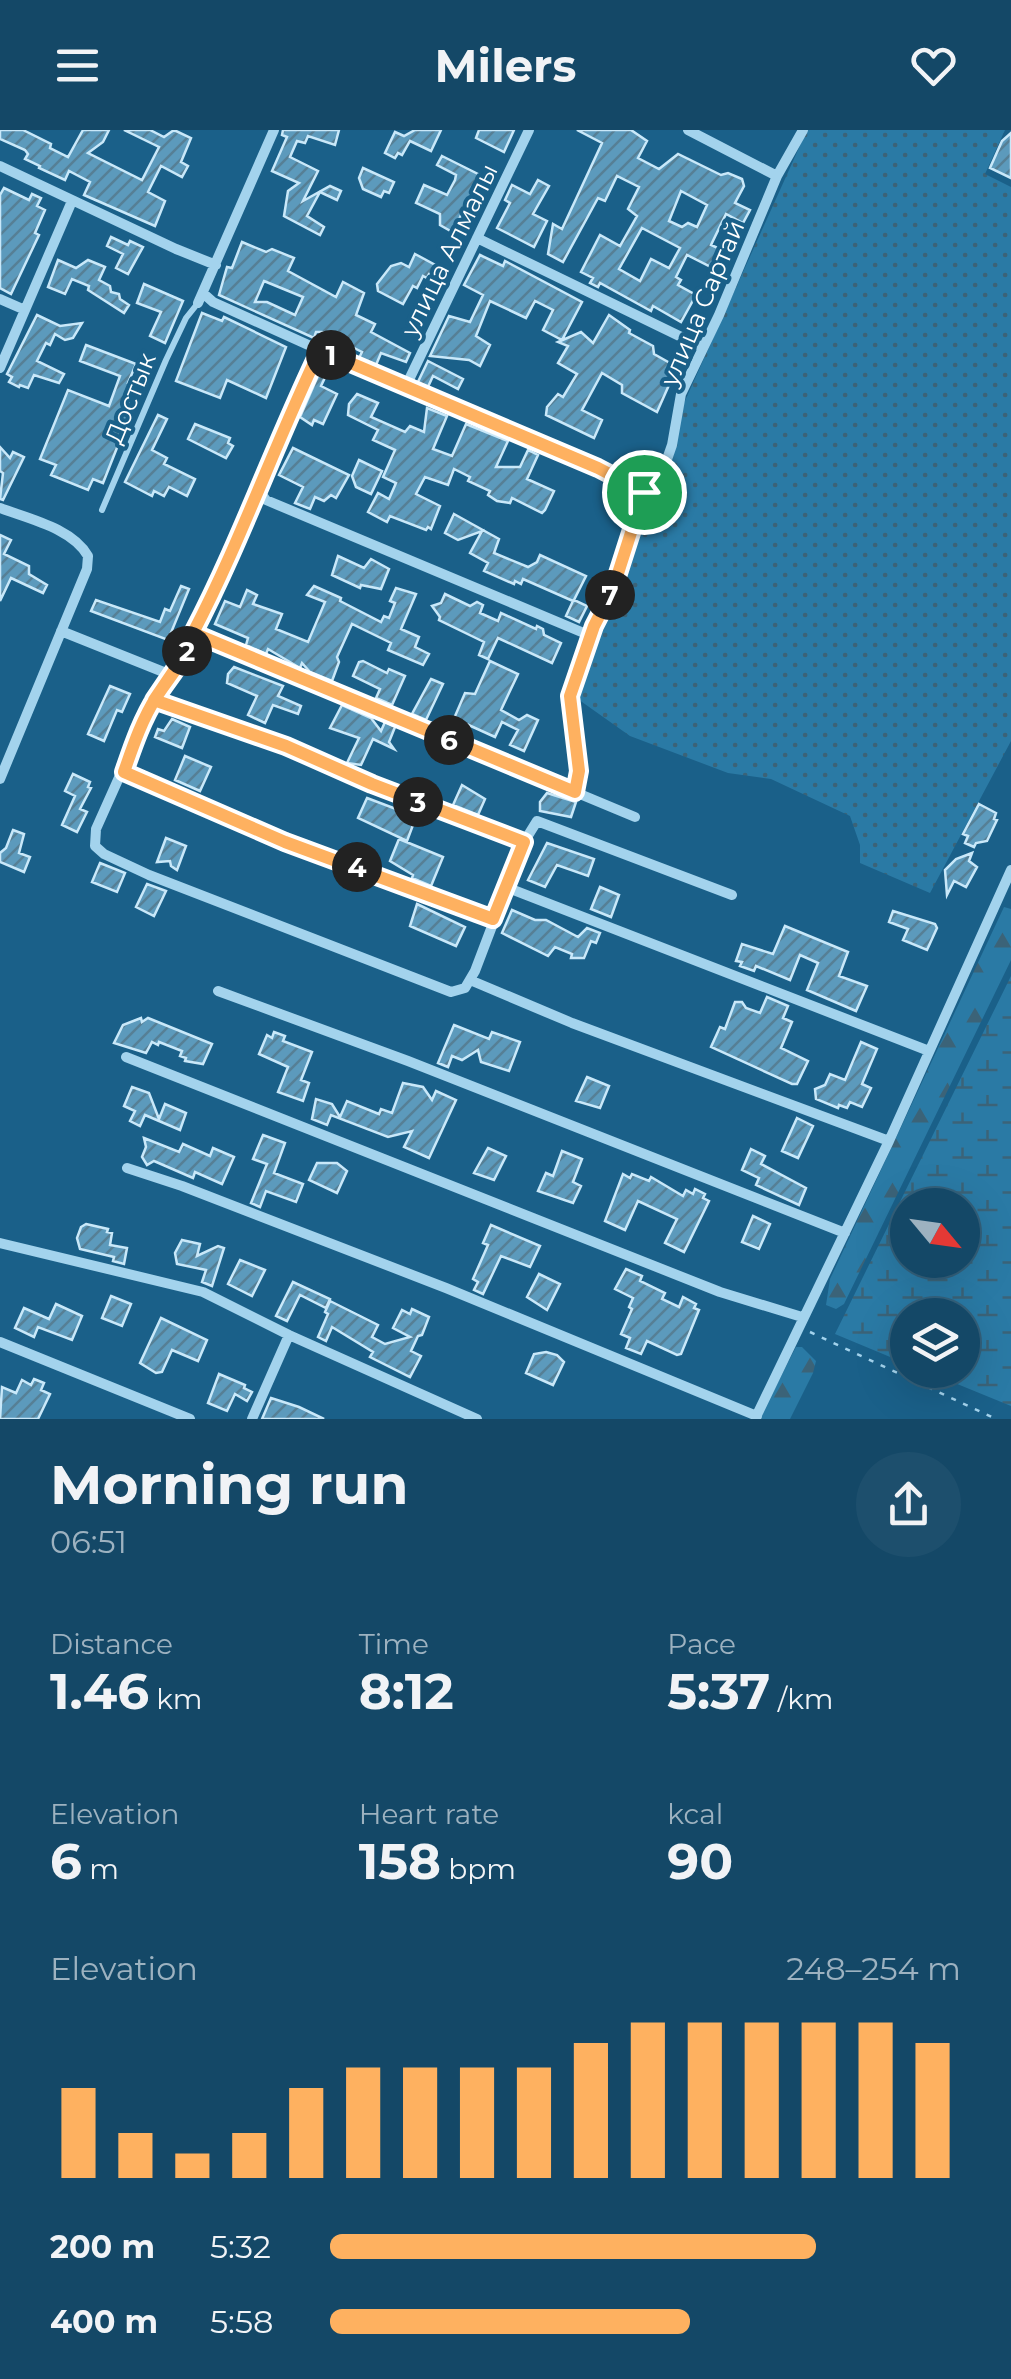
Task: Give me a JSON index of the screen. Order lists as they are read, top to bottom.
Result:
{
  "streets": {
    "street": ["улица Алмалы", "улица Сартай"],
    "lane": ["Достык"]
  },
  "north": "bottom right",
  "page": {
    "header": "Milers",
    "pins": [
      "1",
      "7",
      "2",
      "6",
      "3",
      "4"
    ],
    "heading": ["Morning run", "06:51"],
    "stats": [
      ["Distance", "1.46 km"],
      ["Time", "8:12"],
      ["Pace", "5:37 /km"],
      ["Elevation", "6 m"],
      ["Heart rate", "158 bpm"],
      ["kcal", "90"]
    ],
    "chart": ["Elevation", "248–254 m"],
    "list": [
      {
        "name": "200 m",
        "note": "5:32"
      },
      {
        "name": "400 m",
        "note": "5:58"
      }
    ]
  }
}
